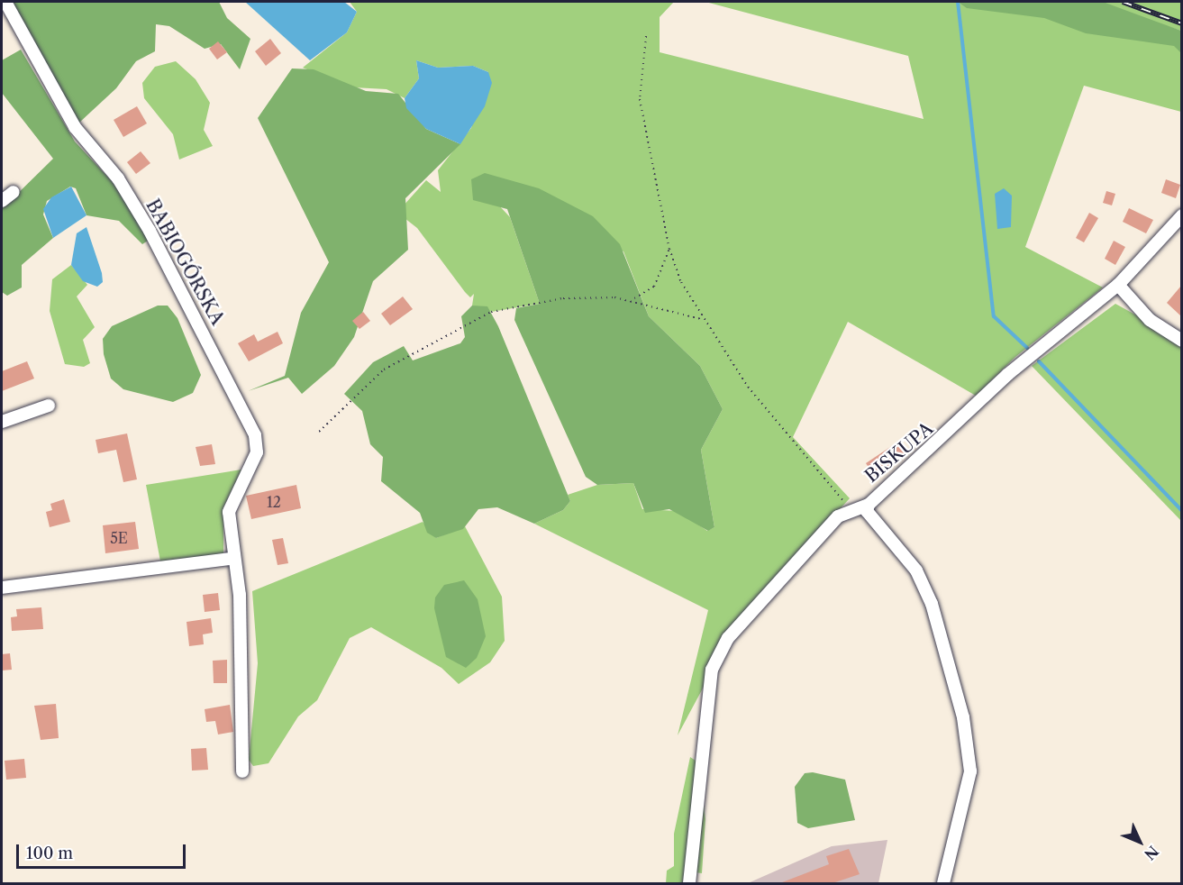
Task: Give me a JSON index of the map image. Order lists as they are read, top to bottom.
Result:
{
  "streets": {
    "street": ["BABIOGÓRSKA", "BISKUPA"]
  },
  "house_numbers": ["12", "5E"],
  "scale_bar": "100 m",
  "north": "bottom right"
}
